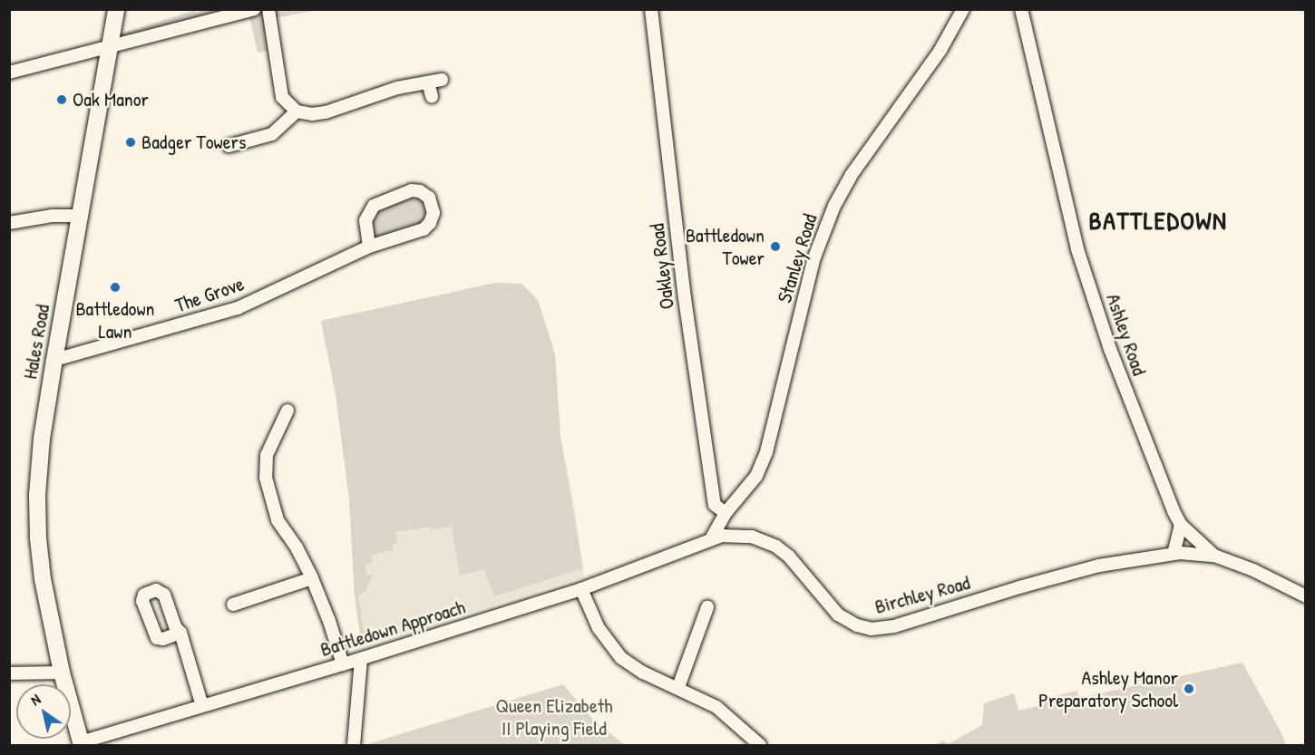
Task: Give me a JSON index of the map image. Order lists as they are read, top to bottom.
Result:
{
  "streets": {
    "main road": ["Hales Road"],
    "street": [
      "Stanley Road",
      "Oakley Road",
      "The Grove",
      "Ashley Road",
      "Birchley Road",
      "Battledown Approach"
    ]
  },
  "crossings": [
    ["Stanley Road", "Oakley Road"],
    ["Stanley Road", "Birchley Road"],
    ["Stanley Road", "Battledown Approach"],
    ["The Grove", "Hales Road"],
    ["Ashley Road", "Birchley Road"],
    ["Hales Road", "Battledown Approach"],
    ["Birchley Road", "Battledown Approach"]
  ],
  "districts": ["BATTLEDOWN"],
  "parks": ["Queen Elizabeth II Playing Field"],
  "places": [
    "Oak Manor",
    "Badger Towers",
    "Battledown Tower",
    "Battledown Lawn",
    "Ashley Manor Preparatory School"
  ],
  "north": "top left"
}
